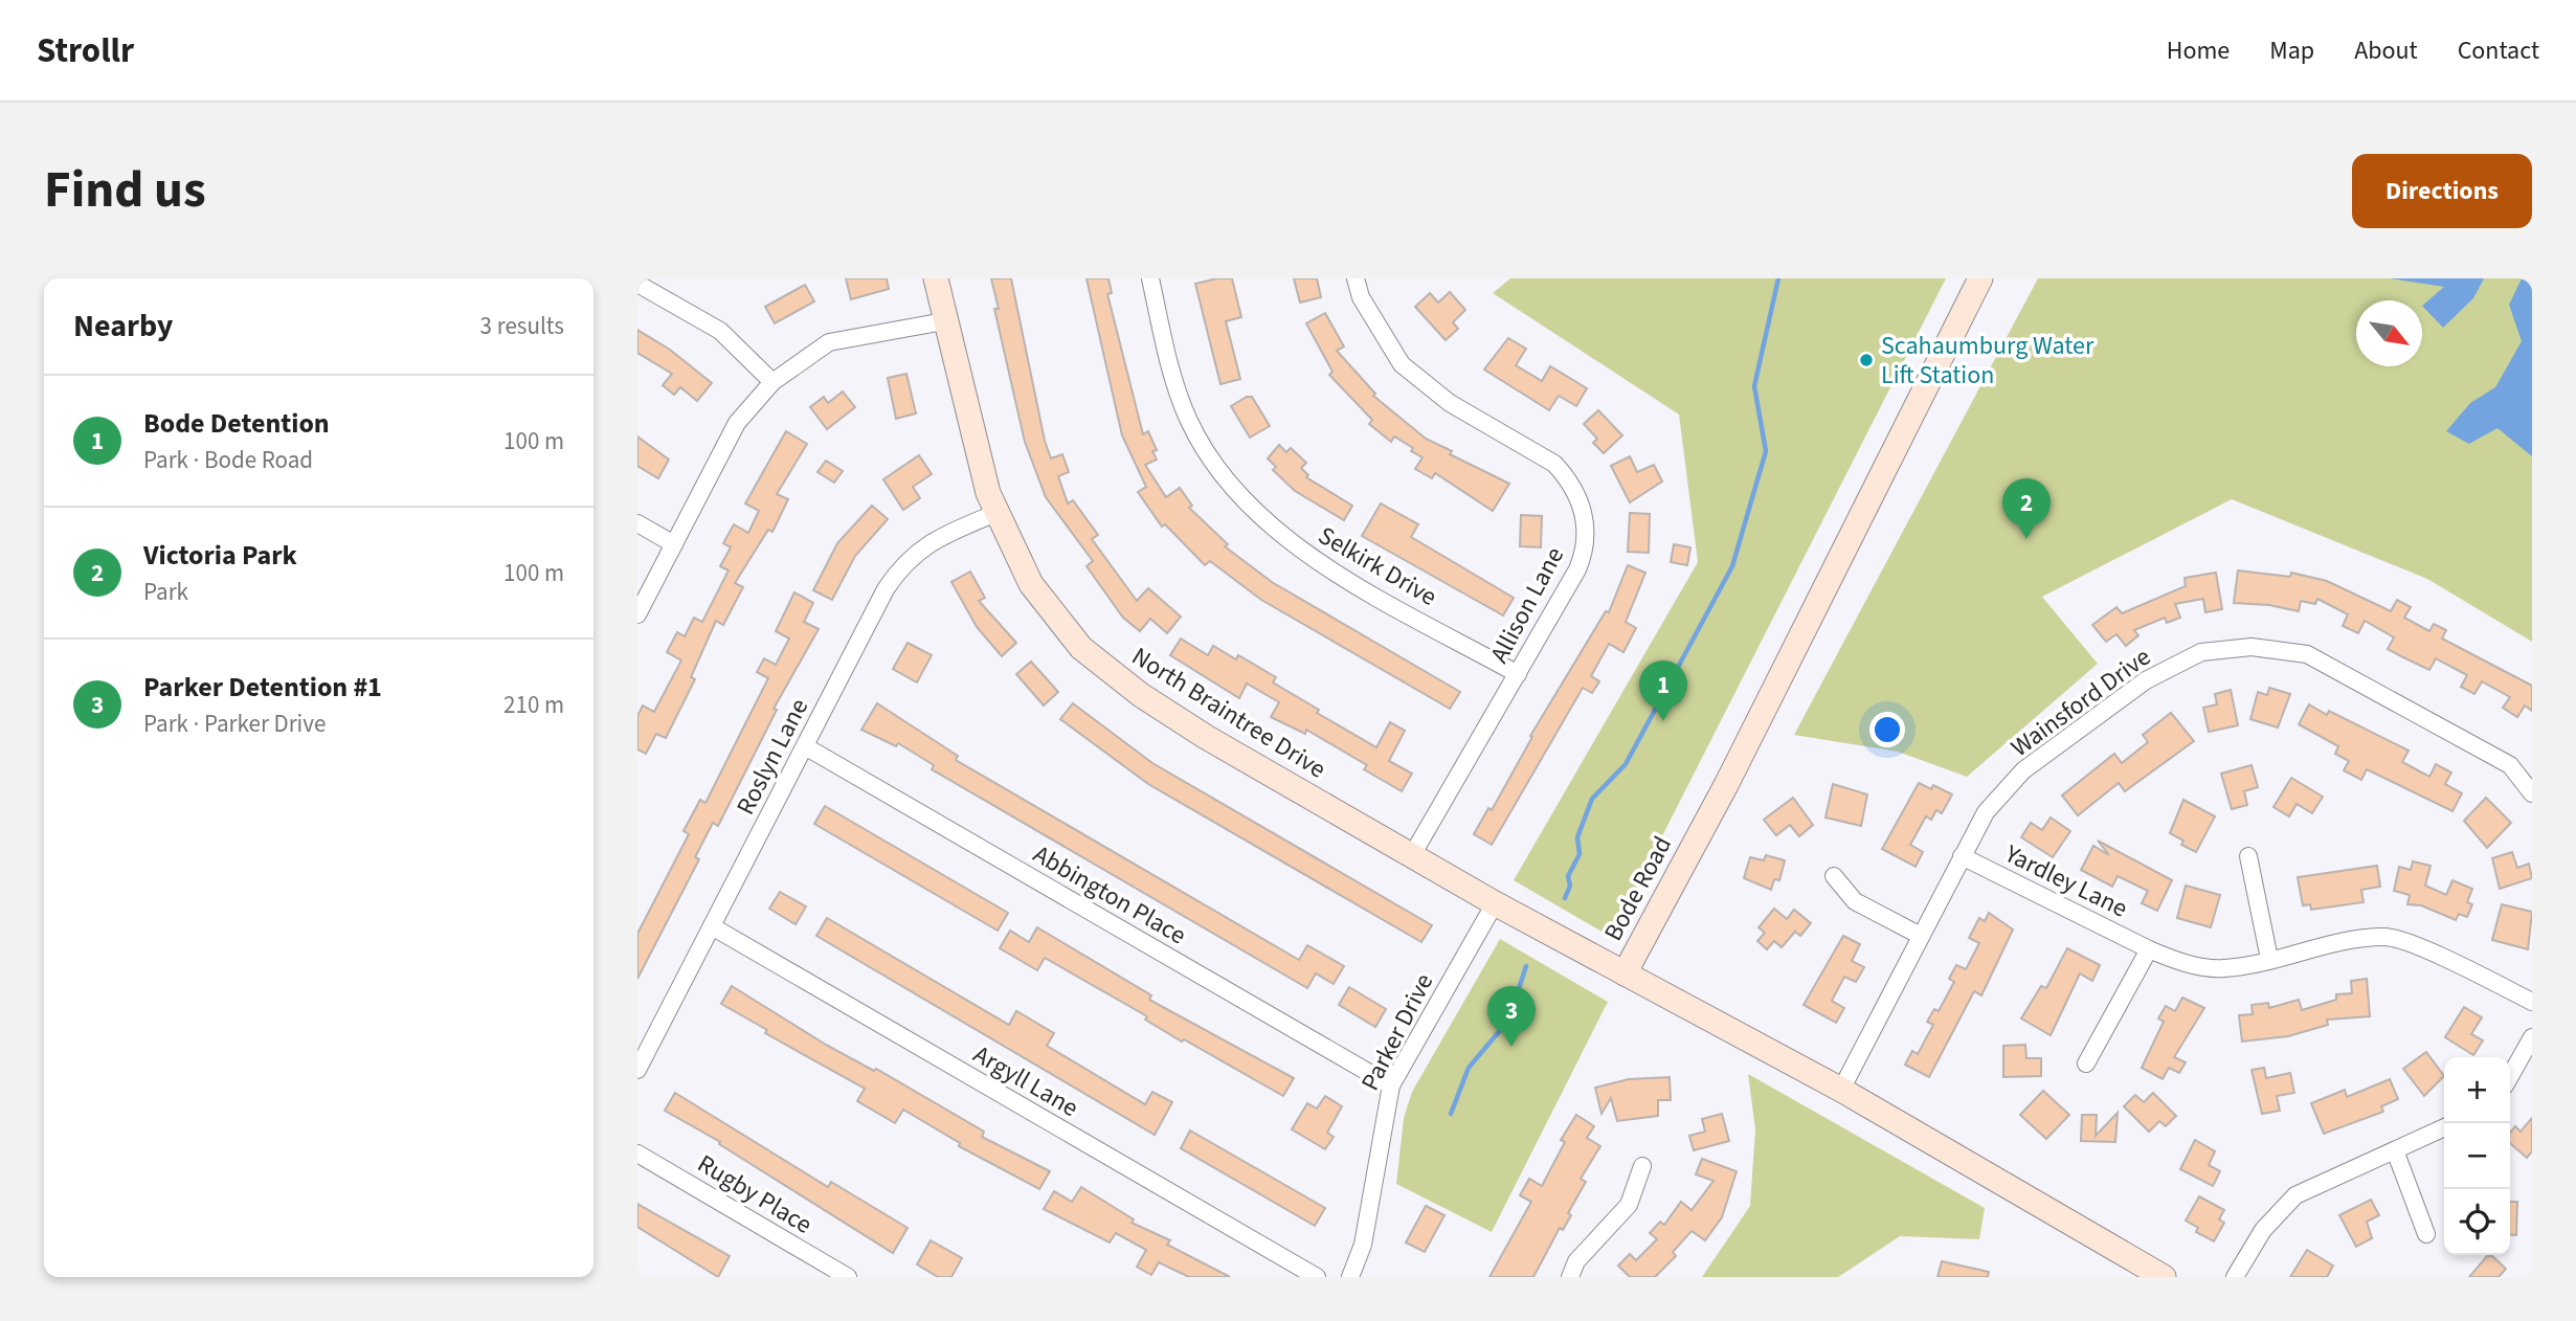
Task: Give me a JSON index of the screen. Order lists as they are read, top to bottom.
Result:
{
  "streets": {
    "street": [
      "Selkirk Drive",
      "Allison Lane",
      "Wainsford Drive",
      "North Braintree Drive",
      "Roslyn Lane",
      "Yardley Lane",
      "Bode Road",
      "Abbington Place",
      "Parker Drive",
      "Argyll Lane",
      "Rugby Place"
    ]
  },
  "crossings": [
    ["Selkirk Drive", "Allison Lane"],
    ["Allison Lane", "North Braintree Drive"],
    ["Wainsford Drive", "Yardley Lane"],
    ["Wainsford Drive", "Bode Road"],
    ["North Braintree Drive", "Roslyn Lane"],
    ["North Braintree Drive", "Bode Road"],
    ["North Braintree Drive", "Parker Drive"],
    ["Roslyn Lane", "Abbington Place"],
    ["Roslyn Lane", "Argyll Lane"],
    ["Abbington Place", "Parker Drive"]
  ],
  "places": ["Scahaumburg Water Lift Station"],
  "north": "bottom right",
  "page": {
    "header": "Strollr",
    "nav": [
      "Home",
      "Map",
      "About",
      "Contact"
    ],
    "title": "Find us",
    "buttons": "Directions",
    "heading": ["Nearby", "3 results"],
    "list": [
      {
        "mark": "1",
        "name": "Bode Detention",
        "note": "Park · Bode Road",
        "value": "100 m"
      },
      {
        "mark": "2",
        "name": "Victoria Park",
        "note": "Park",
        "value": "100 m"
      },
      {
        "mark": "3",
        "name": "Parker Detention #1",
        "note": "Park · Parker Drive",
        "value": "210 m"
      }
    ],
    "pins": ["2", "1", "3"],
    "map_buttons": ["+", "−"]
  }
}
